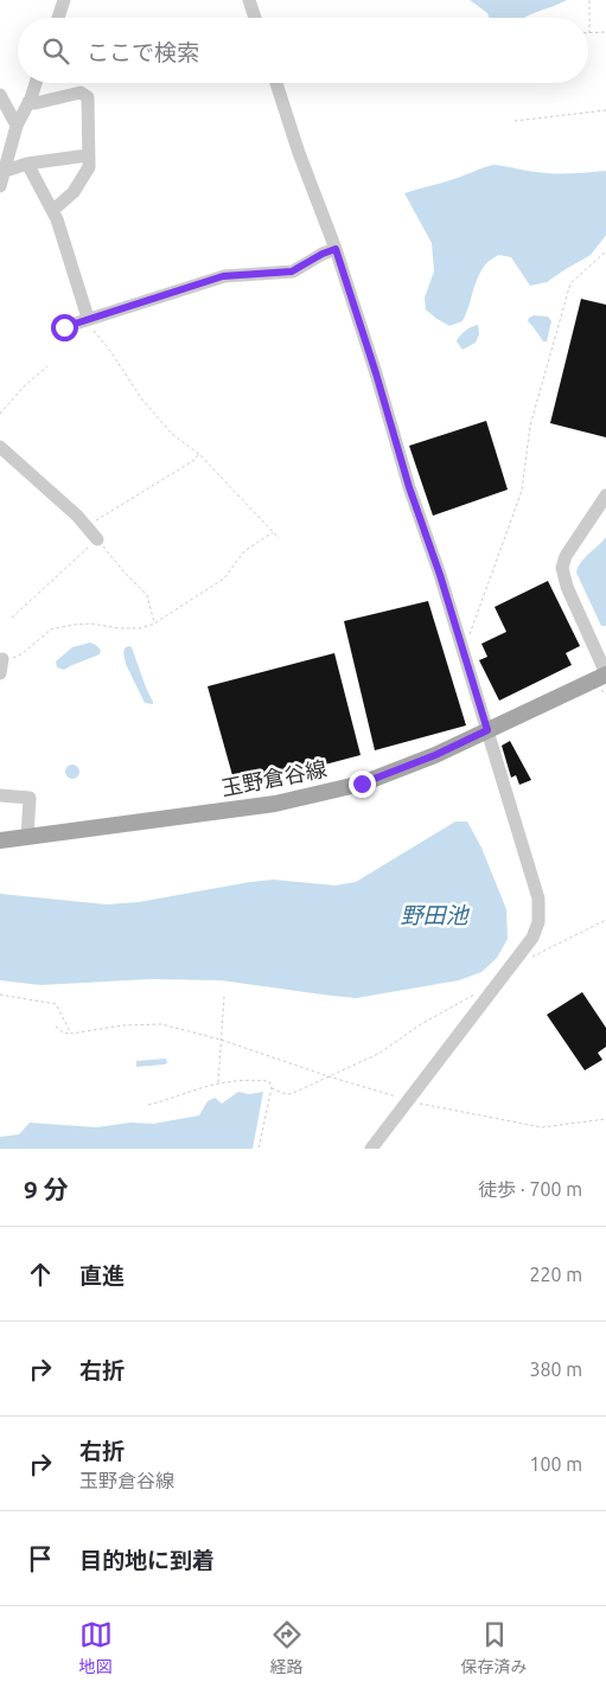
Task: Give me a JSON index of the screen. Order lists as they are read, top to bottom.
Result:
{
  "streets": {
    "main road": ["玉野倉谷線"]
  },
  "water": ["野田池"],
  "page": {
    "search": "ここで検索",
    "heading": ["9 分", "徒歩 · 700 m"],
    "list": [
      ["直進", "220 m"],
      ["右折", "380 m"],
      ["右折", "玉野倉谷線", "100 m"],
      "目的地に到着"
    ],
    "nav": ["地図", "経路", "保存済み"]
  }
}
